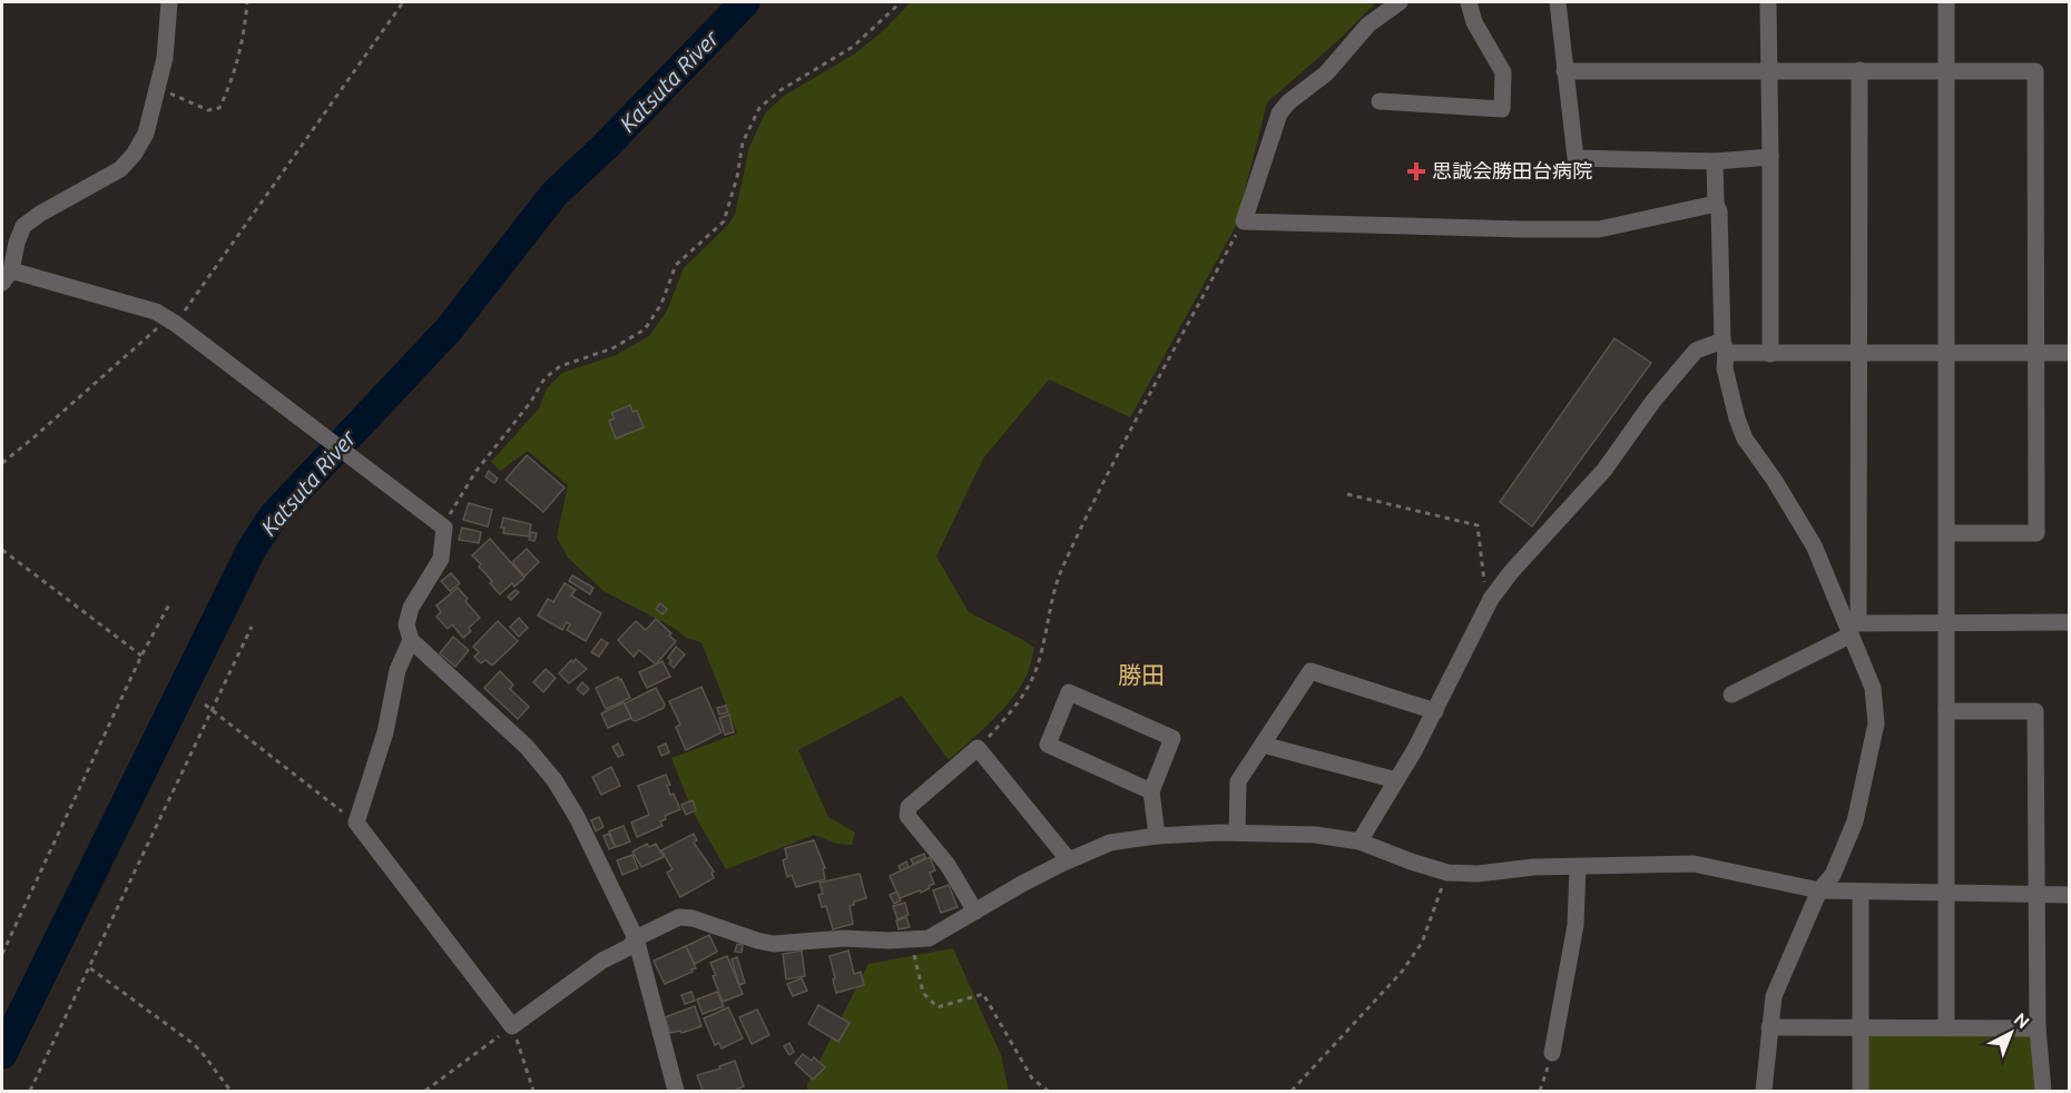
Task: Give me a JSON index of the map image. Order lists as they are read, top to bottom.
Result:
{
  "districts": ["勝田"],
  "water": ["Katsuta River"],
  "places": {
    "health": ["思誠会勝田台病院"]
  },
  "north": "top right"
}
